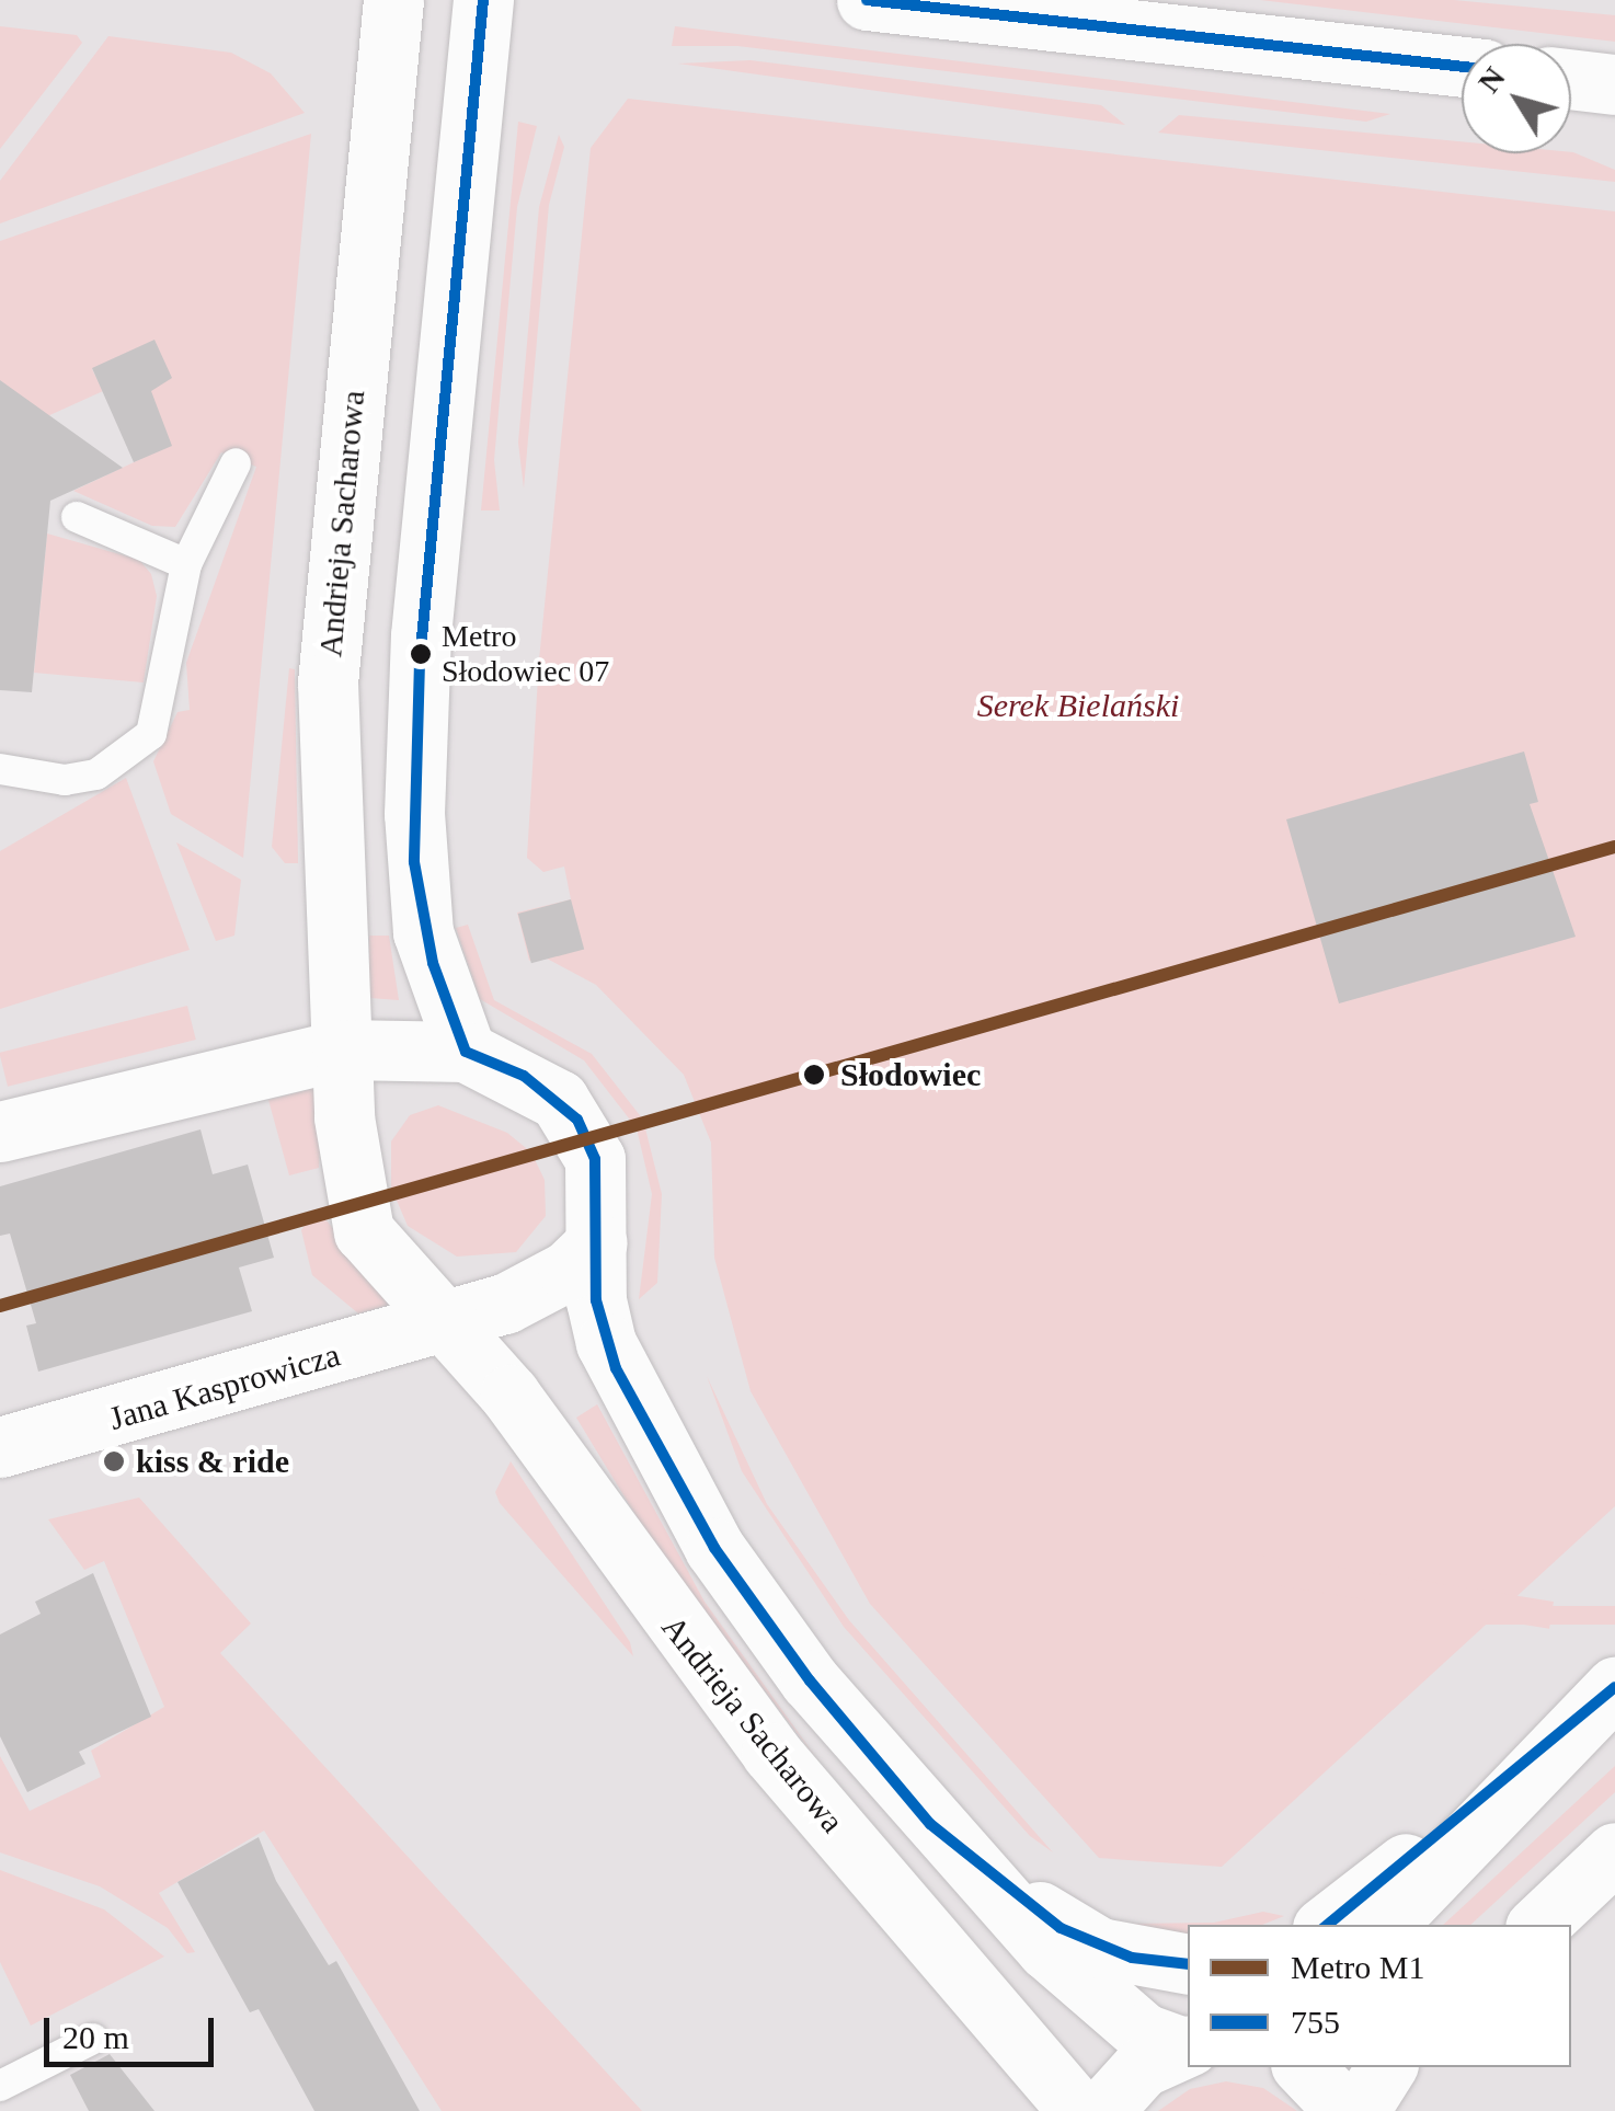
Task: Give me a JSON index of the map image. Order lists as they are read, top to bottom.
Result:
{
  "streets": {
    "street": ["Andrieja Sacharowa", "Jana Kasprowicza"]
  },
  "crossings": [
    ["Andrieja Sacharowa", "Jana Kasprowicza"]
  ],
  "parks": ["Serek Bielański"],
  "places": ["Metro Słodowiec 07", "Słodowiec", "kiss & ride"],
  "lines": ["transit line 755", "metro line M1"],
  "legend": ["Metro M1", "755"],
  "scale_bar": "20 m",
  "north": "top left"
}
